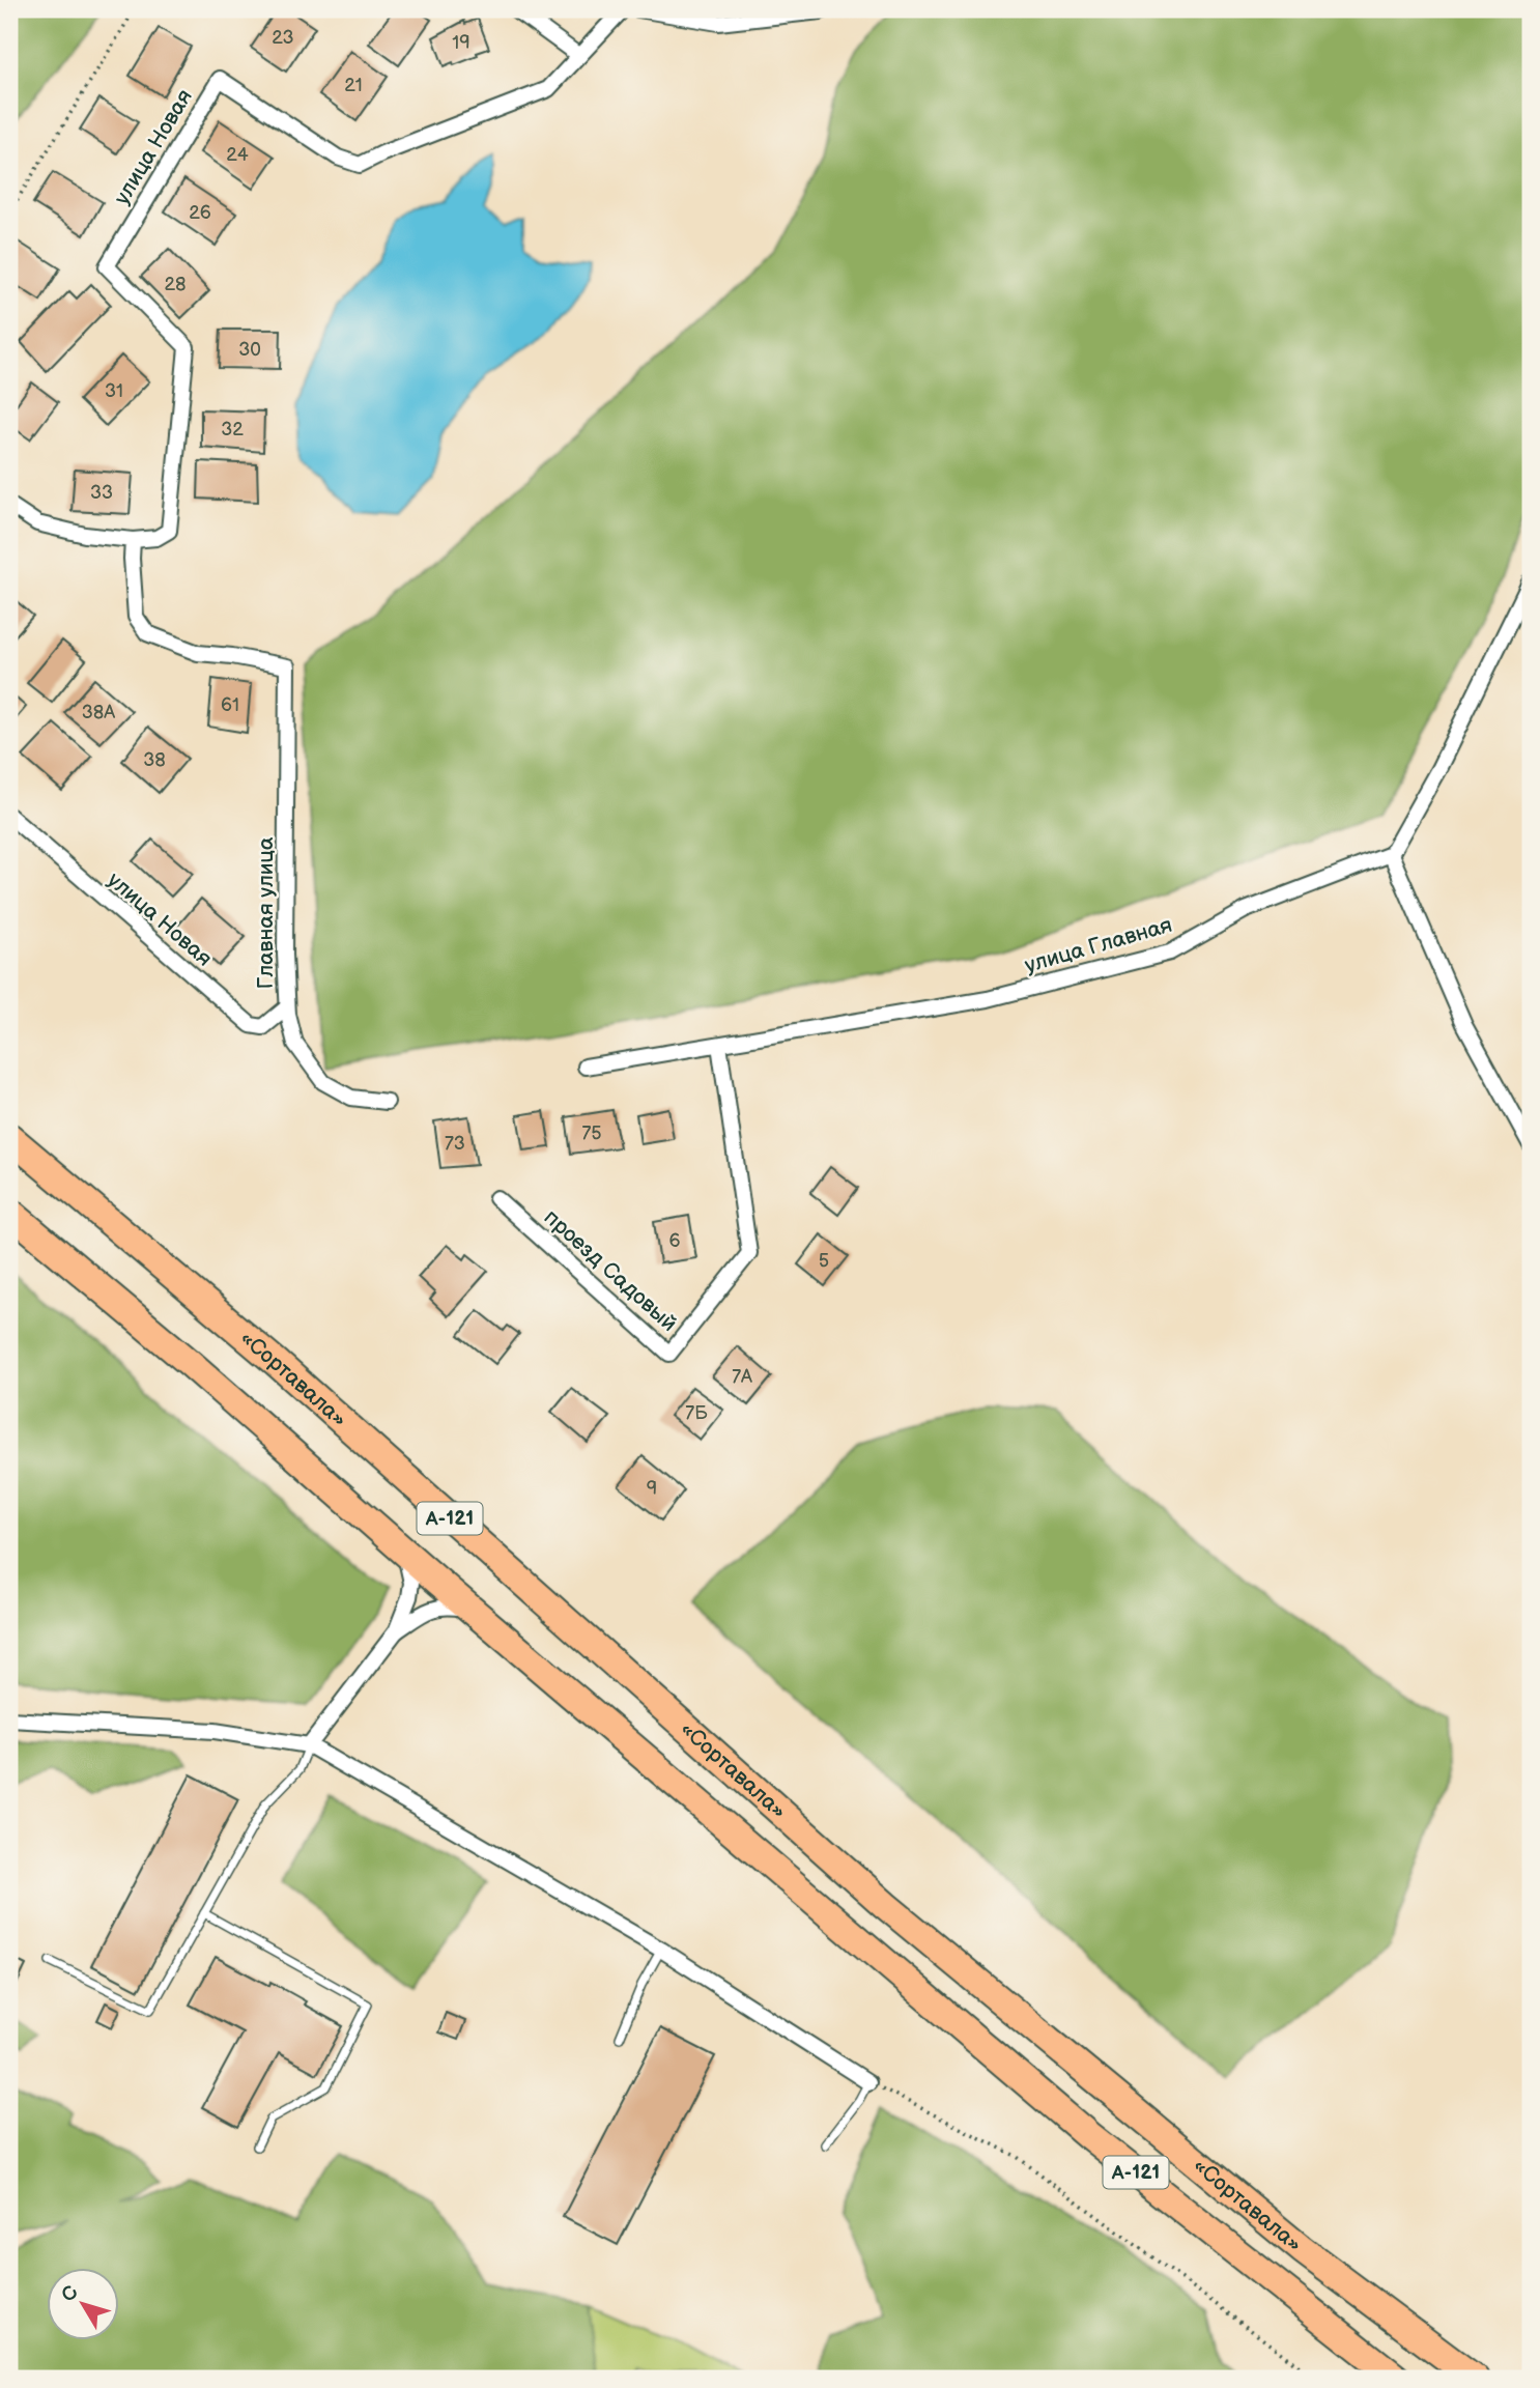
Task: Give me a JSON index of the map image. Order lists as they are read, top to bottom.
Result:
{
  "streets": {
    "highway": ["«Сортавала»", "А-121"],
    "street": [
      "улица Новая",
      "Главная улица",
      "улица Главная",
      "проезд Садовый"
    ]
  },
  "crossings": [
    ["улица Новая", "Главная улица"],
    ["улица Главная", "проезд Садовый"]
  ],
  "house_numbers": [
    "23",
    "19",
    "21",
    "24",
    "26",
    "28",
    "30",
    "31",
    "32",
    "33",
    "61",
    "38А",
    "38",
    "75",
    "73",
    "6",
    "5",
    "7А",
    "7Б",
    "9"
  ],
  "north": "top left"
}
